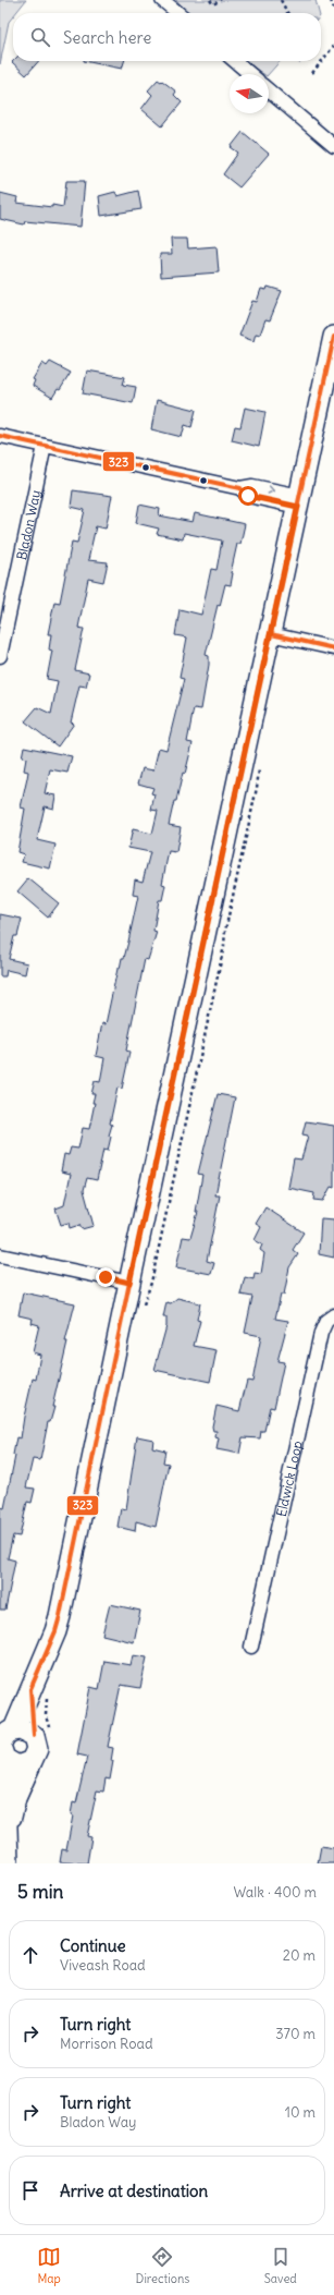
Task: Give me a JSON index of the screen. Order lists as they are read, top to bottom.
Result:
{
  "streets": {
    "street": ["Bladon Way", "Eldwick Loop"]
  },
  "lines": ["transit line 323"],
  "north": "left",
  "page": {
    "search": "Search here",
    "heading": ["5 min", "Walk · 400 m"],
    "list": [
      ["Continue", "Viveash Road", "20 m"],
      ["Turn right", "Morrison Road", "370 m"],
      ["Turn right", "Bladon Way", "10 m"],
      "Arrive at destination"
    ],
    "nav": ["Map", "Directions", "Saved"]
  }
}
